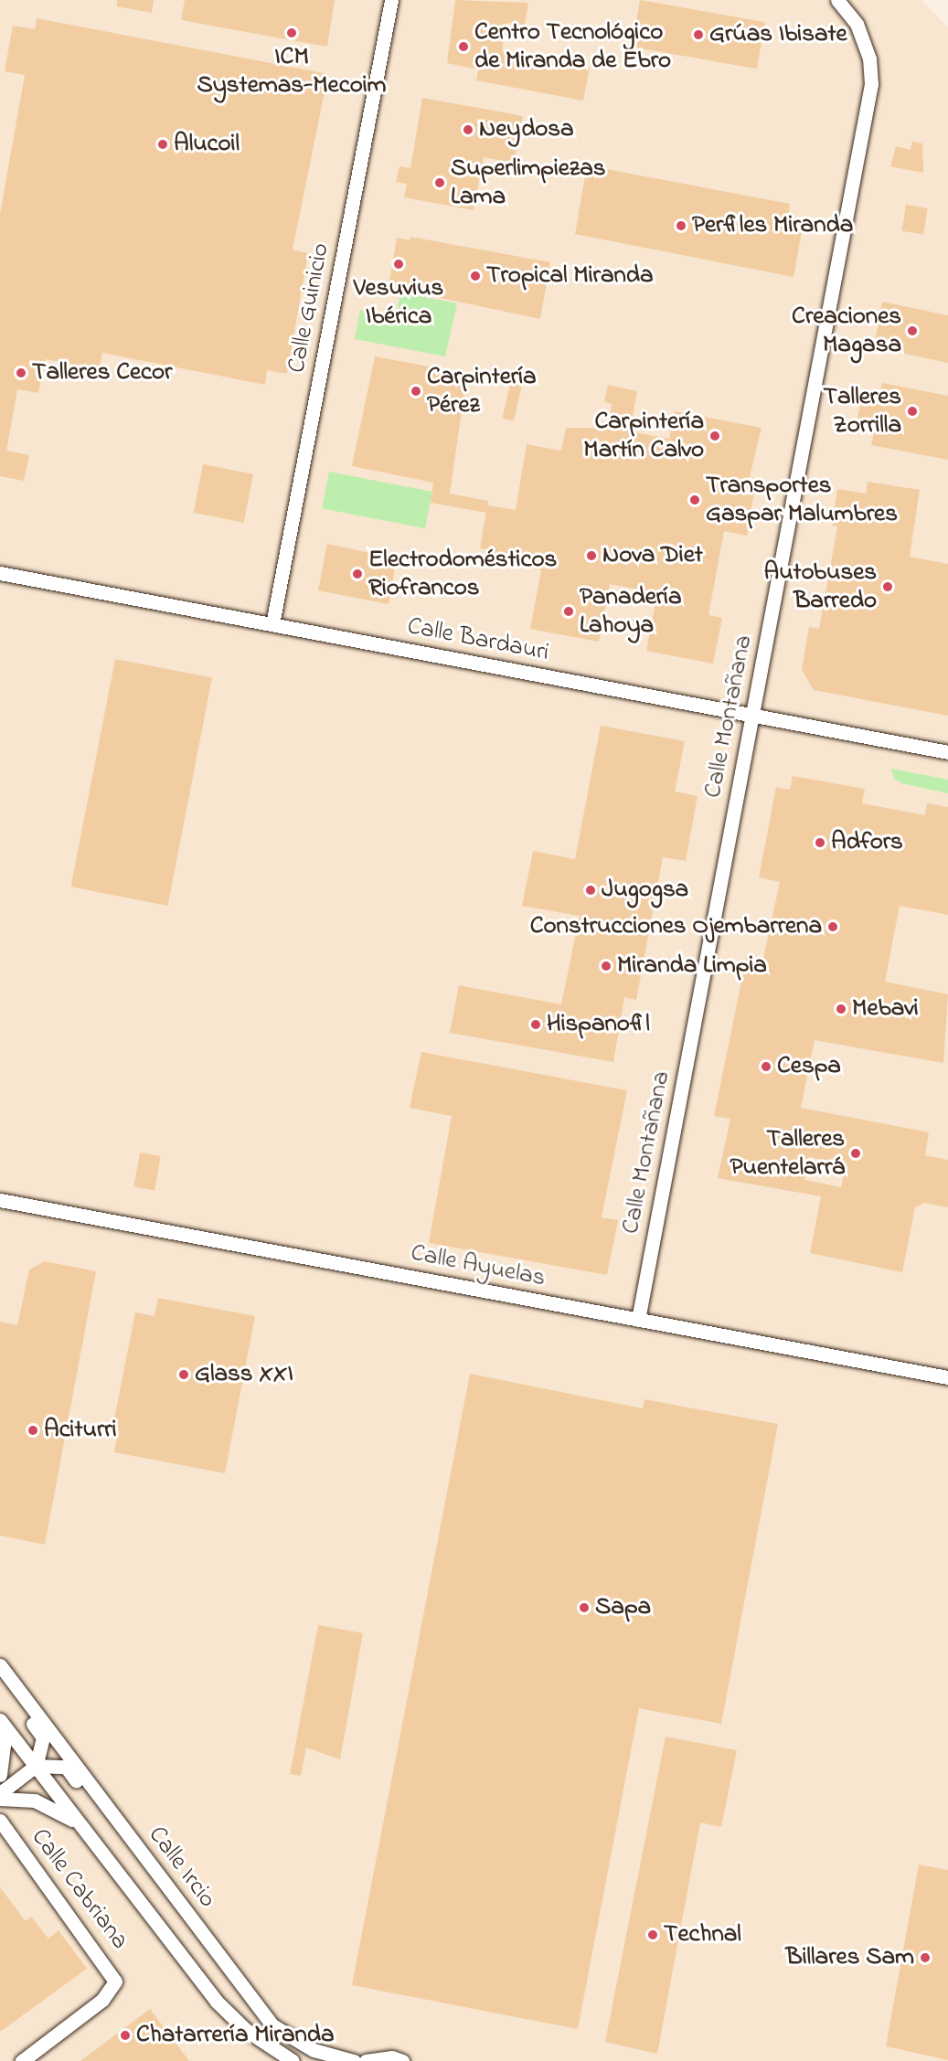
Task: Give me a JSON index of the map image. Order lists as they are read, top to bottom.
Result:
{
  "streets": {
    "street": [
      "Calle Guinicio",
      "Calle Bardauri",
      "Calle Montañana",
      "Calle Ayuelas",
      "Calle Ircio",
      "Calle Cabriana"
    ]
  },
  "crossings": [
    ["Calle Guinicio", "Calle Bardauri"],
    ["Calle Bardauri", "Calle Montañana"],
    ["Calle Montañana", "Calle Ayuelas"]
  ],
  "places": [
    "ICM Systemas-Mecoim",
    "Grúas Ibisate",
    "Centro Tecnológico de Miranda de Ebro",
    "Neydosa",
    "Alucoil",
    "Superlimpiezas Lama",
    "Perfiles Miranda",
    "Vesuvius Ibérica",
    "Tropical Miranda",
    "Creaciones Magasa",
    "Talleres Cecor",
    "Carpintería Pérez",
    "Talleres Zorrilla",
    "Carpintería Martín Calvo",
    "Transportes Gaspar Malumbres",
    "Nova Diet",
    "Electrodomésticos Riofrancos",
    "Autobuses Barredo",
    "Panadería Lahoya",
    "Adfors",
    "Jugogsa",
    "Construcciones Ojembarrena",
    "Miranda Limpia",
    "Mebavi",
    "Hispanofil",
    "Cespa",
    "Talleres Puentelarrá",
    "Glass XXI",
    "Aciturri",
    "Sapa",
    "Technal",
    "Billares Sam",
    "Chatarrería Miranda"
  ]
}
